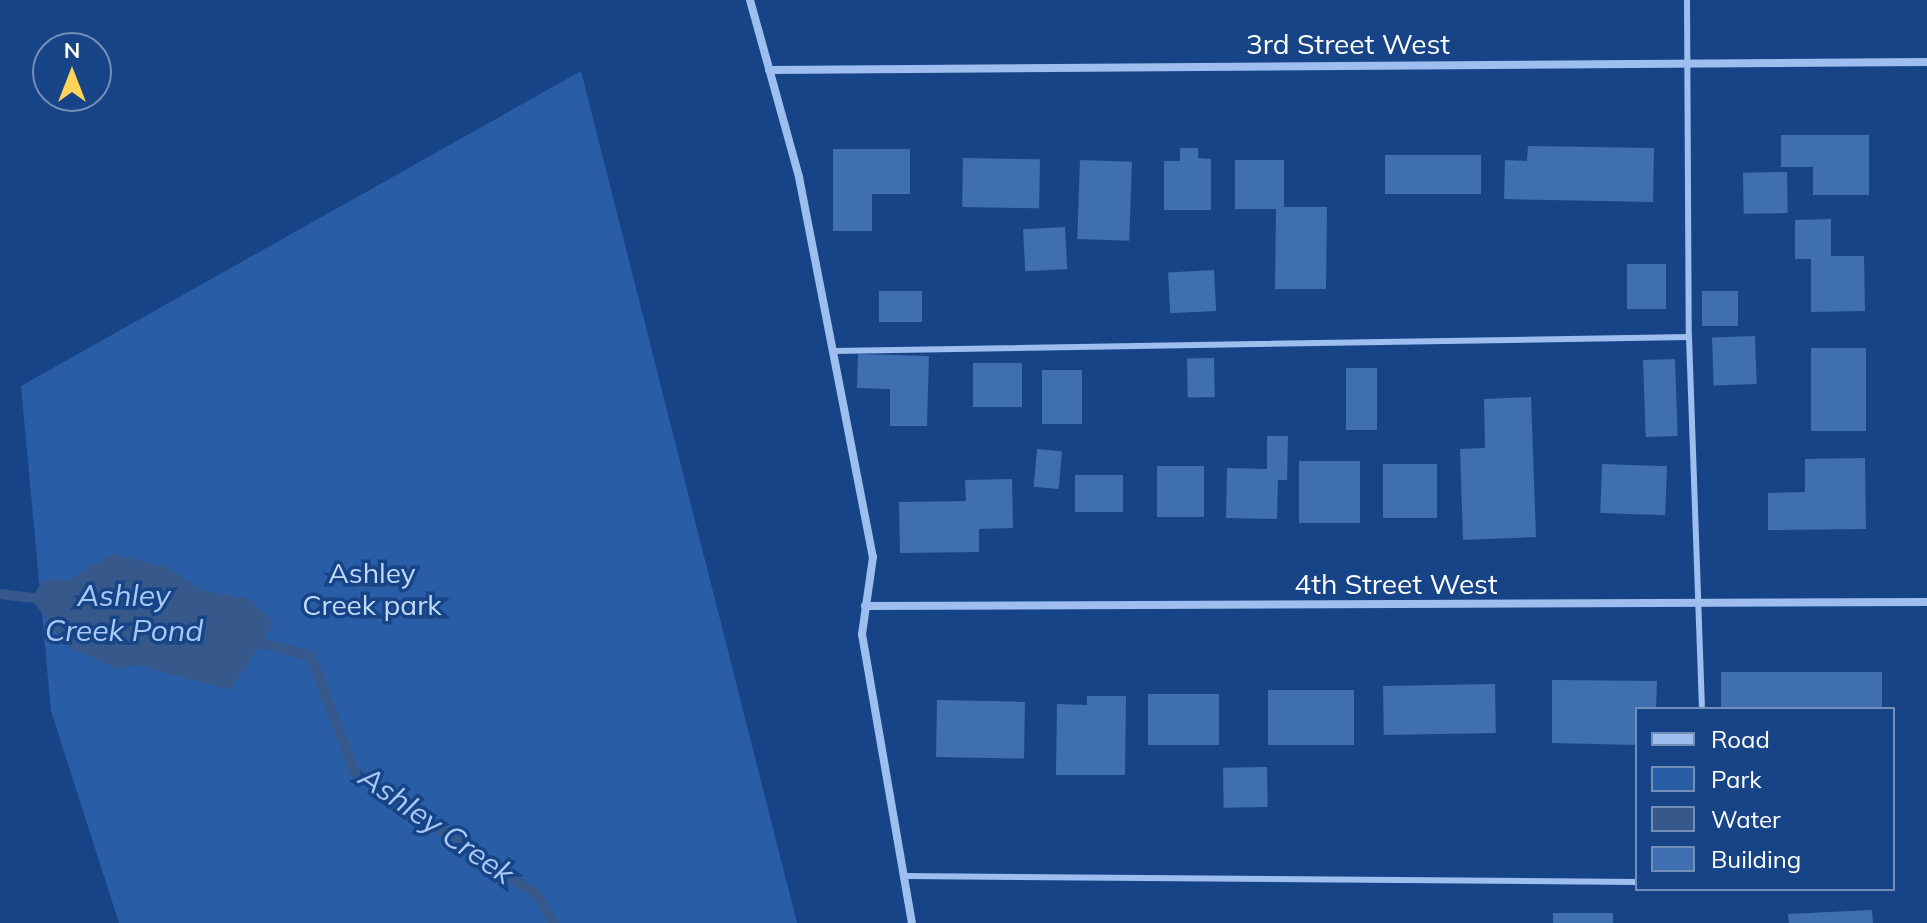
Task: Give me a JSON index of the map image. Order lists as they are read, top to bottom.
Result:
{
  "streets": {
    "street": ["3rd Street West", "4th Street West"]
  },
  "water": ["Ashley Creek Pond", "Ashley Creek"],
  "parks": ["Ashley Creek park"],
  "legend": [
    "Road",
    "Park",
    "Water",
    "Building"
  ],
  "north": "top"
}
